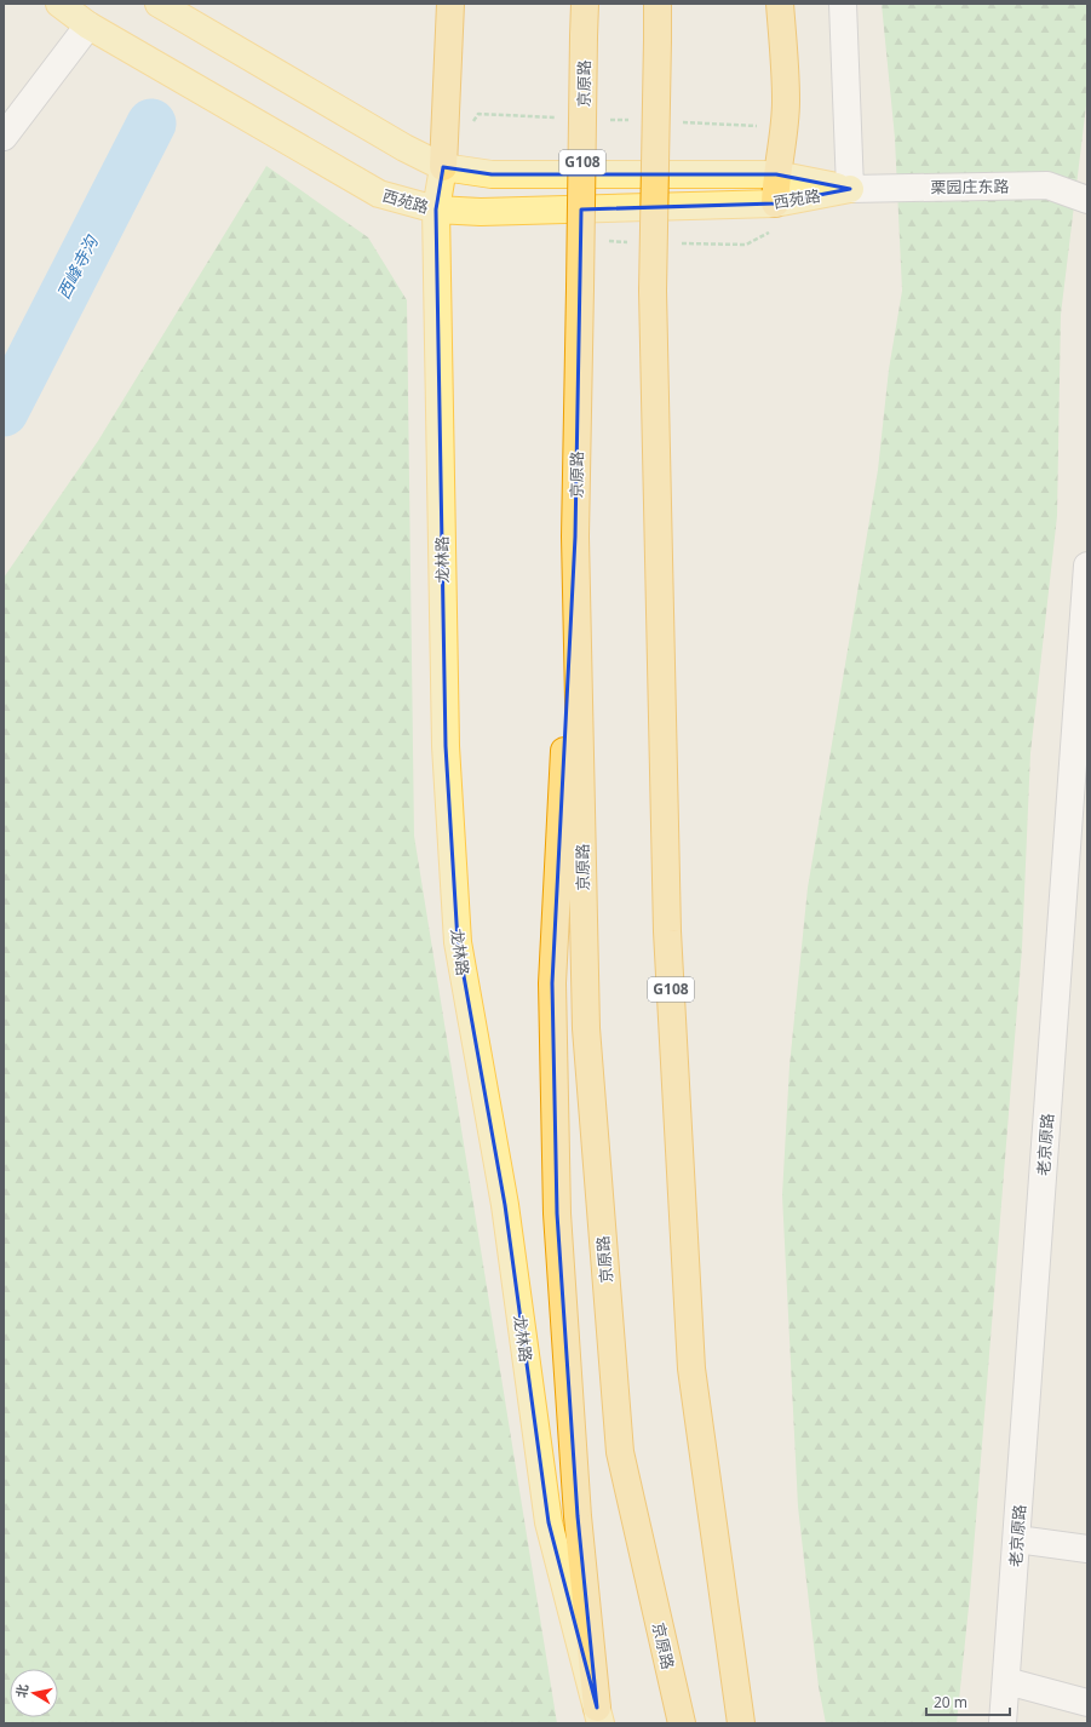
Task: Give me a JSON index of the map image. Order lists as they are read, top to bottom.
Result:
{
  "streets": {
    "highway": ["京原路", "G108"],
    "main road": ["西苑路", "龙林路"],
    "street": ["栗园庄东路", "老京原路"]
  },
  "crossings": [
    ["栗园庄东路", "西苑路"],
    ["西苑路", "龙林路"]
  ],
  "water": ["西峰寺沟"],
  "scale_bar": "20 m",
  "north": "left"
}
